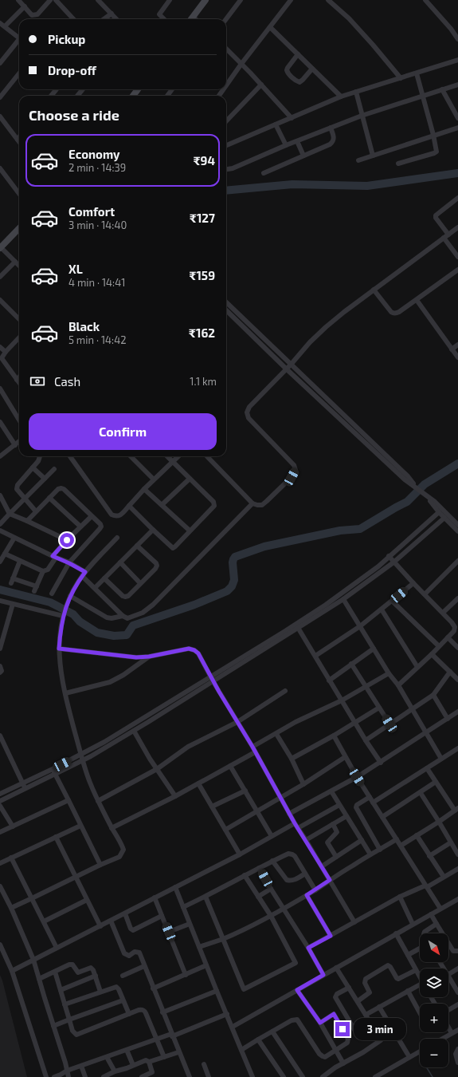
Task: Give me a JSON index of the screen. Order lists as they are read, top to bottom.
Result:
{
  "north": "bottom right",
  "page": {
    "banner": ["Pickup", "Drop-off"],
    "heading": "Choose a ride",
    "list": [
      {
        "name": "Economy",
        "note": "2 min · 14:39",
        "value": "₹94"
      },
      {
        "name": "Comfort",
        "note": "3 min · 14:40",
        "value": "₹127"
      },
      {
        "name": "XL",
        "note": "4 min · 14:41",
        "value": "₹159"
      },
      {
        "name": "Black",
        "note": "5 min · 14:42",
        "value": "₹162"
      }
    ],
    "pay": ["Cash", "1.1 km"],
    "buttons": "Confirm",
    "map_buttons": ["+", "−"],
    "bubble": "3 min"
  }
}
